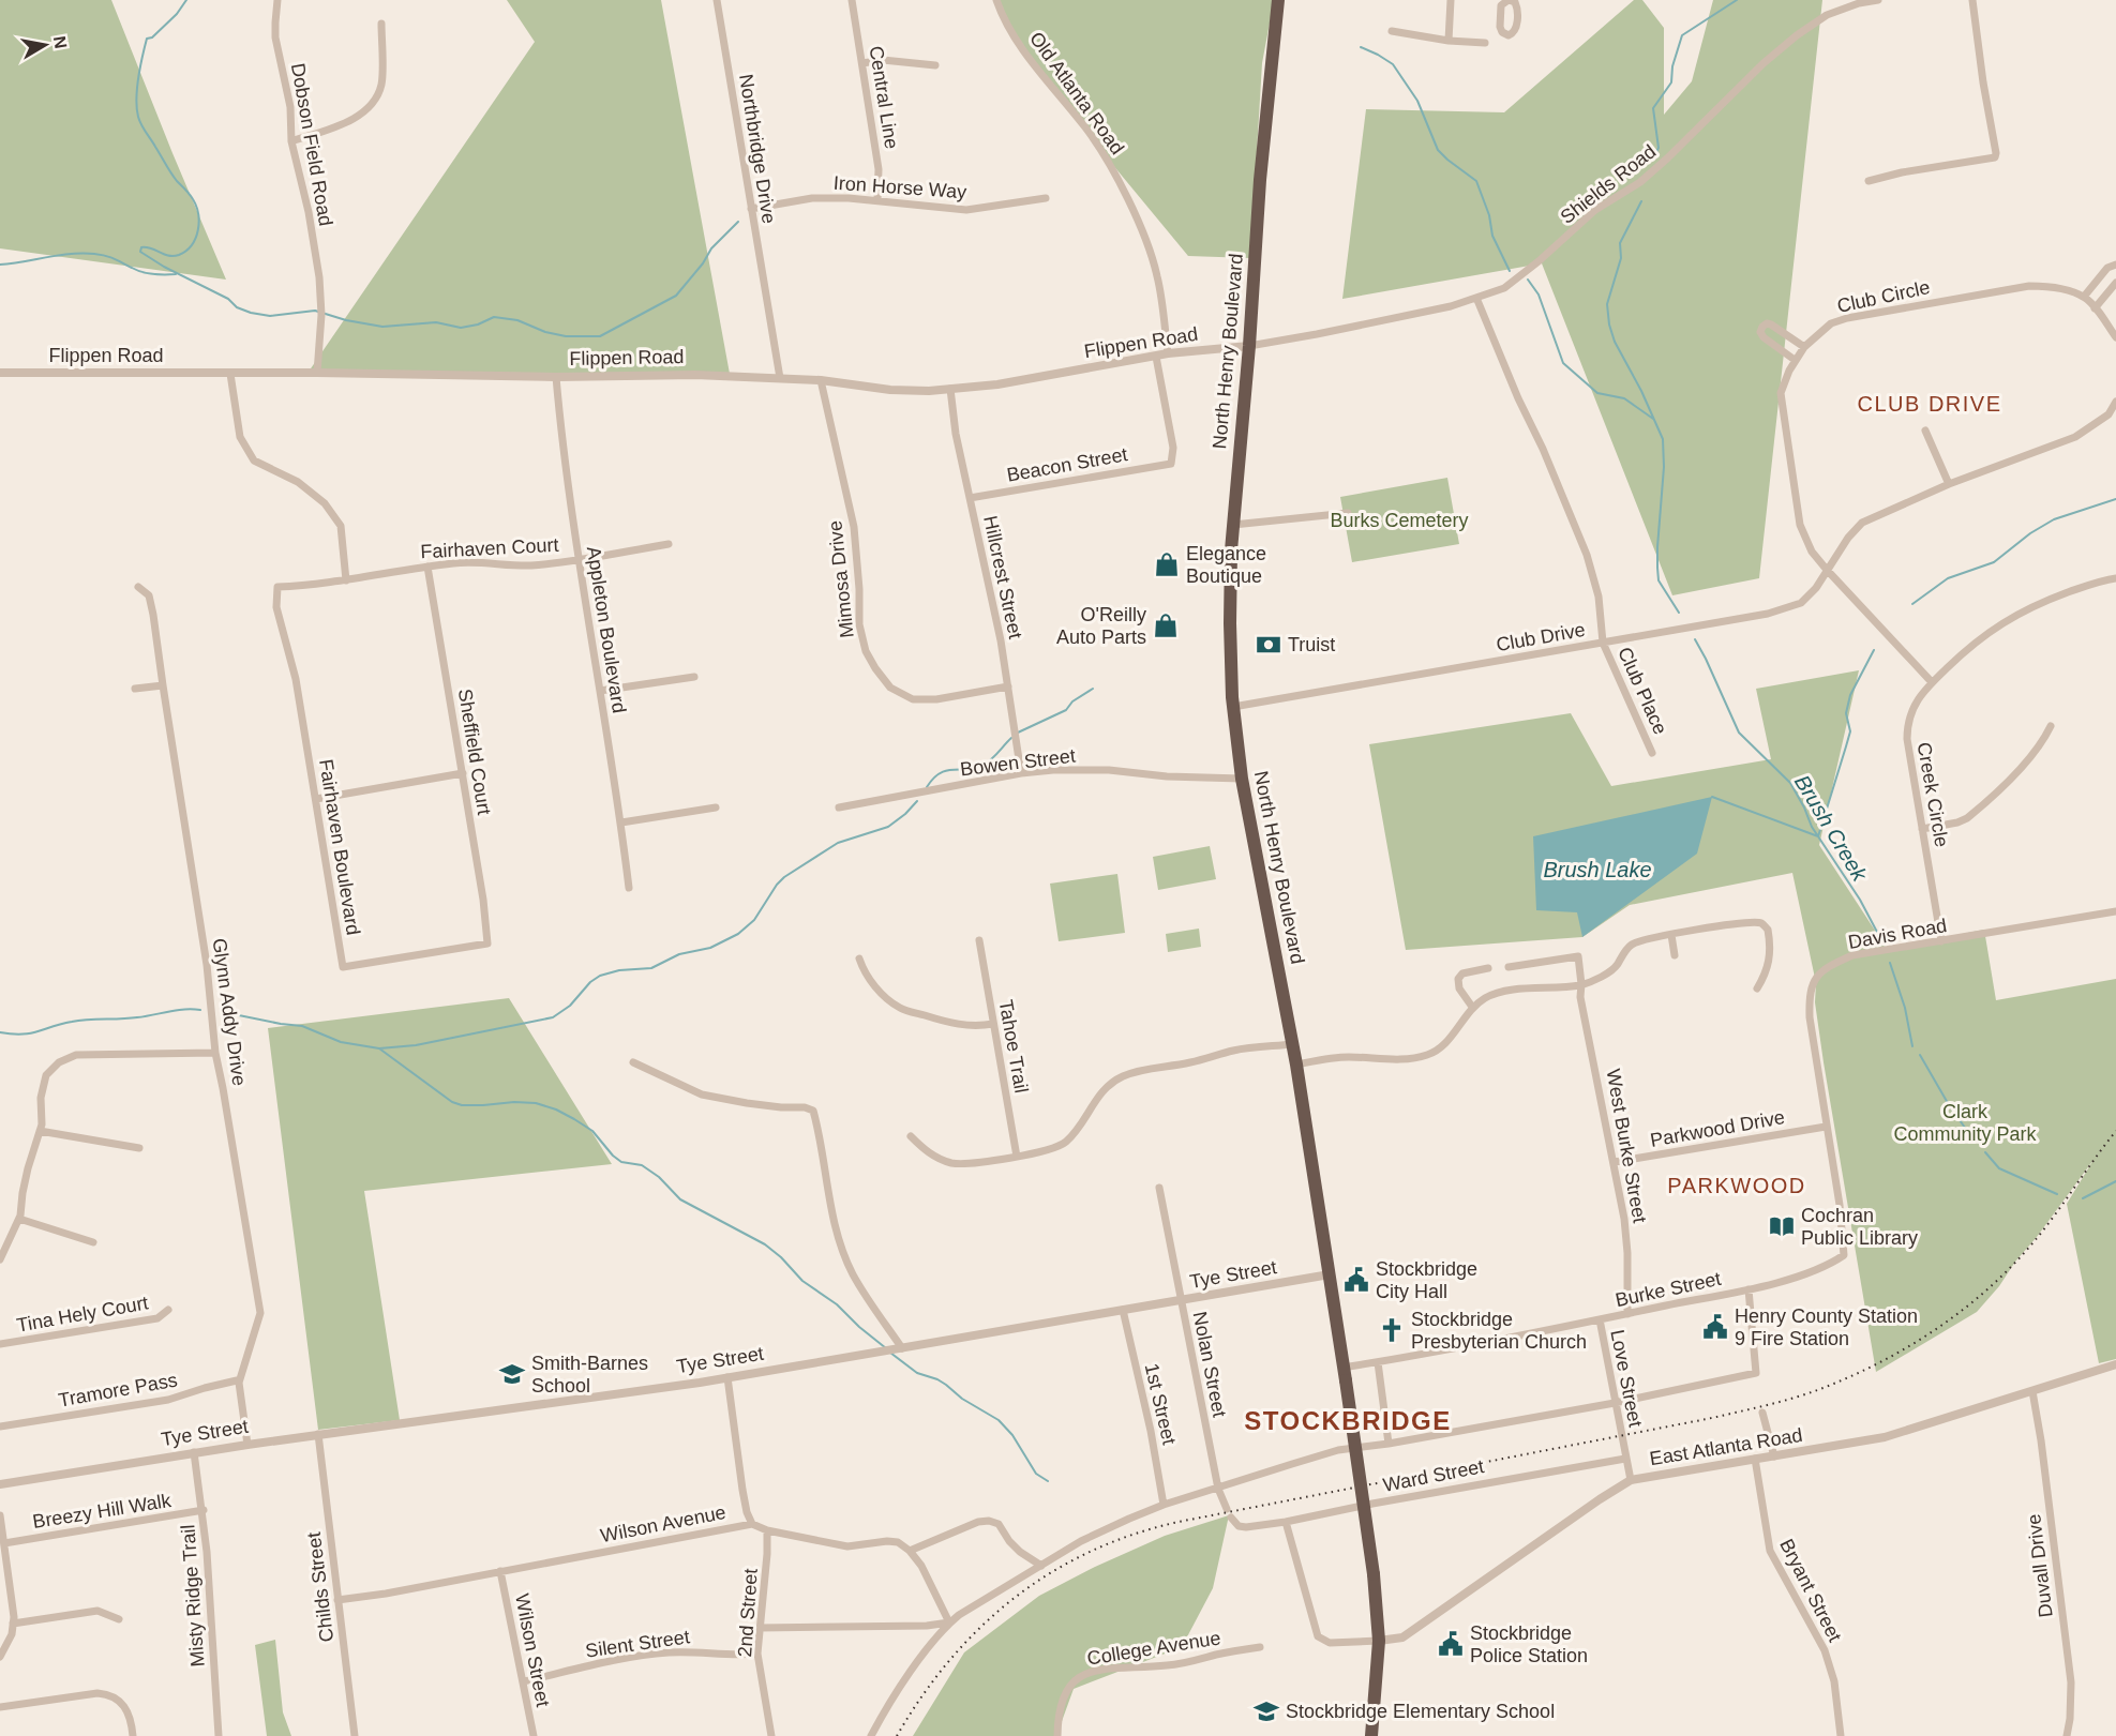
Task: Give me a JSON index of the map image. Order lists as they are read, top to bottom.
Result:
{
  "streets": {
    "highway": ["North Henry Boulevard"],
    "street": [
      "Old Atlanta Road",
      "Central Line",
      "Dobson Field Road",
      "Northbridge Drive",
      "Shields Road",
      "Iron Horse Way",
      "Club Circle",
      "Flippen Road",
      "Beacon Street",
      "Fairhaven Court",
      "Hillcrest Street",
      "Mimosa Drive",
      "Appleton Boulevard",
      "Club Drive",
      "Club Place",
      "Sheffield Court",
      "Bowen Street",
      "Creek Circle",
      "Fairhaven Boulevard",
      "Davis Road",
      "Glynn Addy Drive",
      "Tahoe Trail",
      "Parkwood Drive",
      "West Burke Street",
      "Tye Street",
      "Burke Street",
      "Tina Hely Court",
      "Nolan Street",
      "Love Street",
      "Tramore Pass",
      "1st Street",
      "East Atlanta Road",
      "Ward Street",
      "Breezy Hill Walk",
      "Wilson Avenue",
      "Duvall Drive",
      "Childs Street",
      "Bryant Street",
      "Misty Ridge Trail",
      "2nd Street",
      "Silent Street",
      "College Avenue",
      "Wilson Street"
    ]
  },
  "crossings": [
    ["Old Atlanta Road", "Flippen Road"],
    ["Central Line", "Iron Horse Way"],
    ["Dobson Field Road", "Flippen Road"],
    ["Northbridge Drive", "Iron Horse Way"],
    ["Northbridge Drive", "Flippen Road"],
    ["Shields Road", "Flippen Road"],
    ["Shields Road", "North Henry Boulevard"],
    ["Shields Road", "Club Drive"],
    ["Club Circle", "Creek Circle"],
    ["Flippen Road", "North Henry Boulevard"],
    ["Flippen Road", "Beacon Street"],
    ["Flippen Road", "Hillcrest Street"],
    ["Flippen Road", "Mimosa Drive"],
    ["Flippen Road", "Appleton Boulevard"],
    ["North Henry Boulevard", "Club Drive"],
    ["North Henry Boulevard", "Bowen Street"],
    ["North Henry Boulevard", "Tye Street"],
    ["North Henry Boulevard", "Burke Street"],
    ["North Henry Boulevard", "East Atlanta Road"],
    ["Beacon Street", "Hillcrest Street"],
    ["Fairhaven Court", "Appleton Boulevard"],
    ["Fairhaven Court", "Sheffield Court"],
    ["Fairhaven Court", "Fairhaven Boulevard"],
    ["Hillcrest Street", "Mimosa Drive"],
    ["Hillcrest Street", "Bowen Street"],
    ["Club Drive", "Club Place"],
    ["Sheffield Court", "Fairhaven Boulevard"],
    ["Creek Circle", "Davis Road"],
    ["Davis Road", "Parkwood Drive"],
    ["Davis Road", "Burke Street"],
    ["Glynn Addy Drive", "Tye Street"],
    ["Glynn Addy Drive", "Tramore Pass"],
    ["Parkwood Drive", "West Burke Street"],
    ["West Burke Street", "Burke Street"],
    ["Tye Street", "Nolan Street"],
    ["Tye Street", "1st Street"],
    ["Tye Street", "Childs Street"],
    ["Tye Street", "Misty Ridge Trail"],
    ["Burke Street", "Love Street"],
    ["Love Street", "East Atlanta Road"],
    ["Love Street", "Ward Street"],
    ["East Atlanta Road", "Duvall Drive"],
    ["East Atlanta Road", "Bryant Street"],
    ["Breezy Hill Walk", "Misty Ridge Trail"],
    ["Wilson Avenue", "Childs Street"],
    ["Wilson Avenue", "2nd Street"],
    ["Wilson Avenue", "Wilson Street"],
    ["2nd Street", "Silent Street"],
    ["Silent Street", "Wilson Street"]
  ],
  "districts": ["CLUB DRIVE", "PARKWOOD", "STOCKBRIDGE"],
  "water": ["Brush Creek", "Brush Lake"],
  "parks": ["Burks Cemetery", "Clark Community Park"],
  "places": {
    "shop": ["Elegance Boutique", "O'Reilly Auto Parts"],
    "bank": ["Truist"],
    "library": ["Cochran Public Library"],
    "public building": ["Stockbridge City Hall", "Henry County Station 9 Fire Station", "Stockbridge Police Station"],
    "church": ["Stockbridge Presbyterian Church"],
    "school or university": ["Smith-Barnes School", "Stockbridge Elementary School"]
  },
  "north": "right"
}
